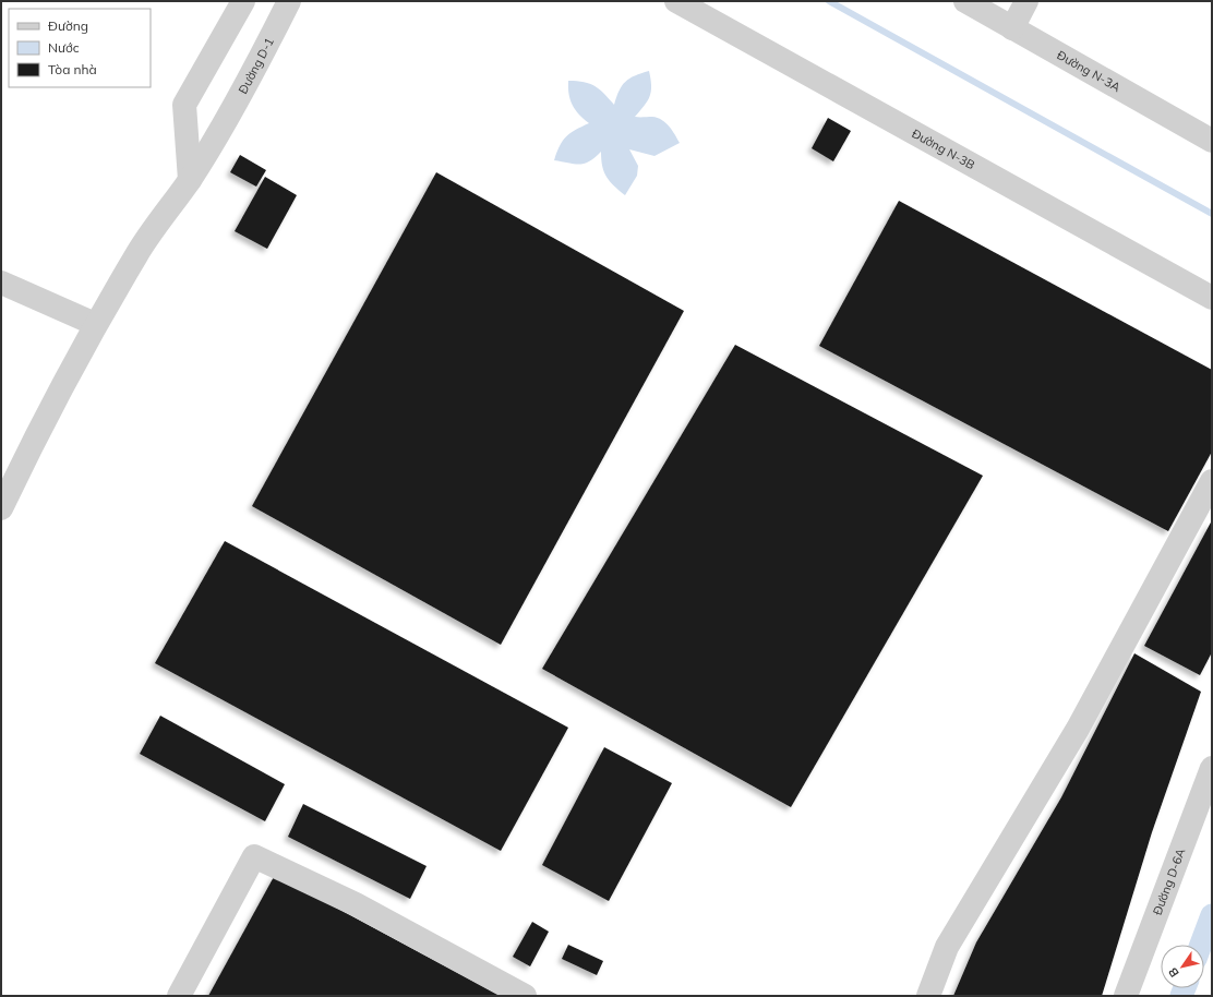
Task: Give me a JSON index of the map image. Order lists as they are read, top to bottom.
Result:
{
  "streets": {
    "street": [
      "Đường D-1",
      "Đường N-3A",
      "Đường N-3B",
      "Đường D-6A"
    ]
  },
  "legend": ["Đường", "Nước", "Tòa nhà"],
  "north": "bottom left"
}
